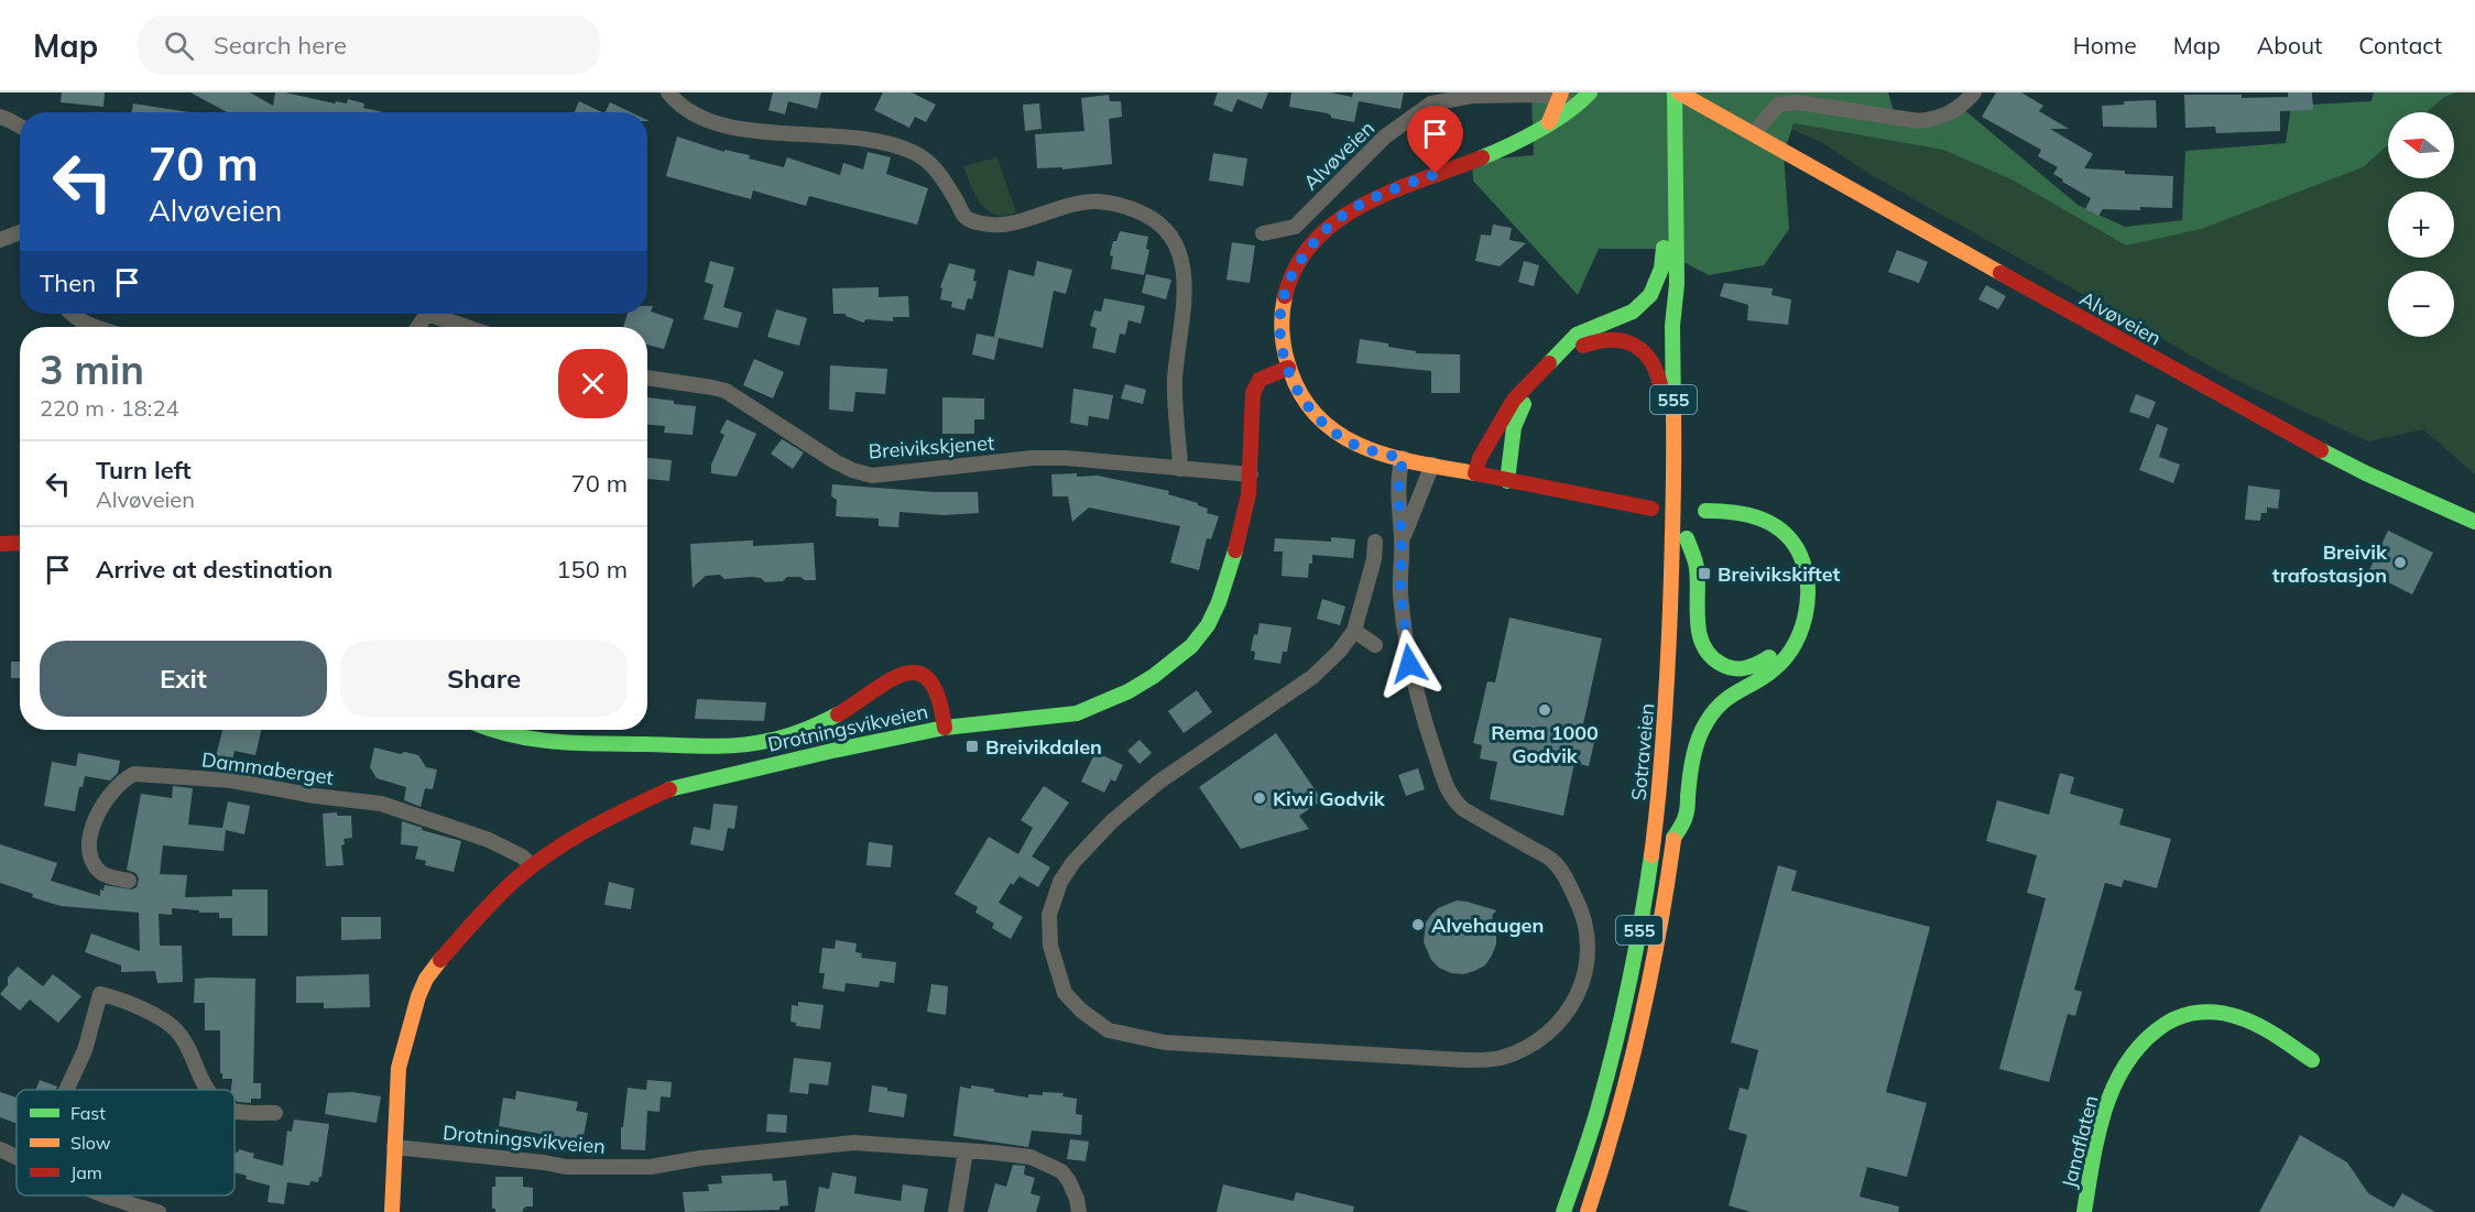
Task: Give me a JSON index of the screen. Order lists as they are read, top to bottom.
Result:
{
  "streets": {
    "main road": [
      "Alvøveien",
      "555",
      "Drotningsvikveien",
      "Sotraveien",
      "Janaflaten"
    ],
    "street": ["Breivikskjenet", "Dammaberget"]
  },
  "crossings": [
    ["555", "Sotraveien"],
    ["Breivikskjenet", "Drotningsvikveien"],
    ["Drotningsvikveien", "Dammaberget"]
  ],
  "places": {
    "other": [
      "Breivik trafostasjon",
      "Rema 1000 Godvik",
      "Kiwi Godvik",
      "Alvehaugen"
    ],
    "transit": ["Breivikskiftet", "Breivikdalen"]
  },
  "legend": ["Fast", "Slow", "Jam"],
  "north": "left",
  "page": {
    "header": "Map",
    "search": "Search here",
    "nav": [
      "Home",
      "Map",
      "About",
      "Contact"
    ],
    "map_buttons": ["+", "−"],
    "turn": ["70 m", "Alvøveien"],
    "then": "Then",
    "heading": ["3 min", "220 m · 18:24"],
    "list": [
      {
        "name": "Turn left",
        "note": "Alvøveien",
        "value": "70 m"
      },
      {
        "name": "Arrive at destination",
        "value": "150 m"
      }
    ],
    "buttons": ["Exit", "Share"]
  }
}
